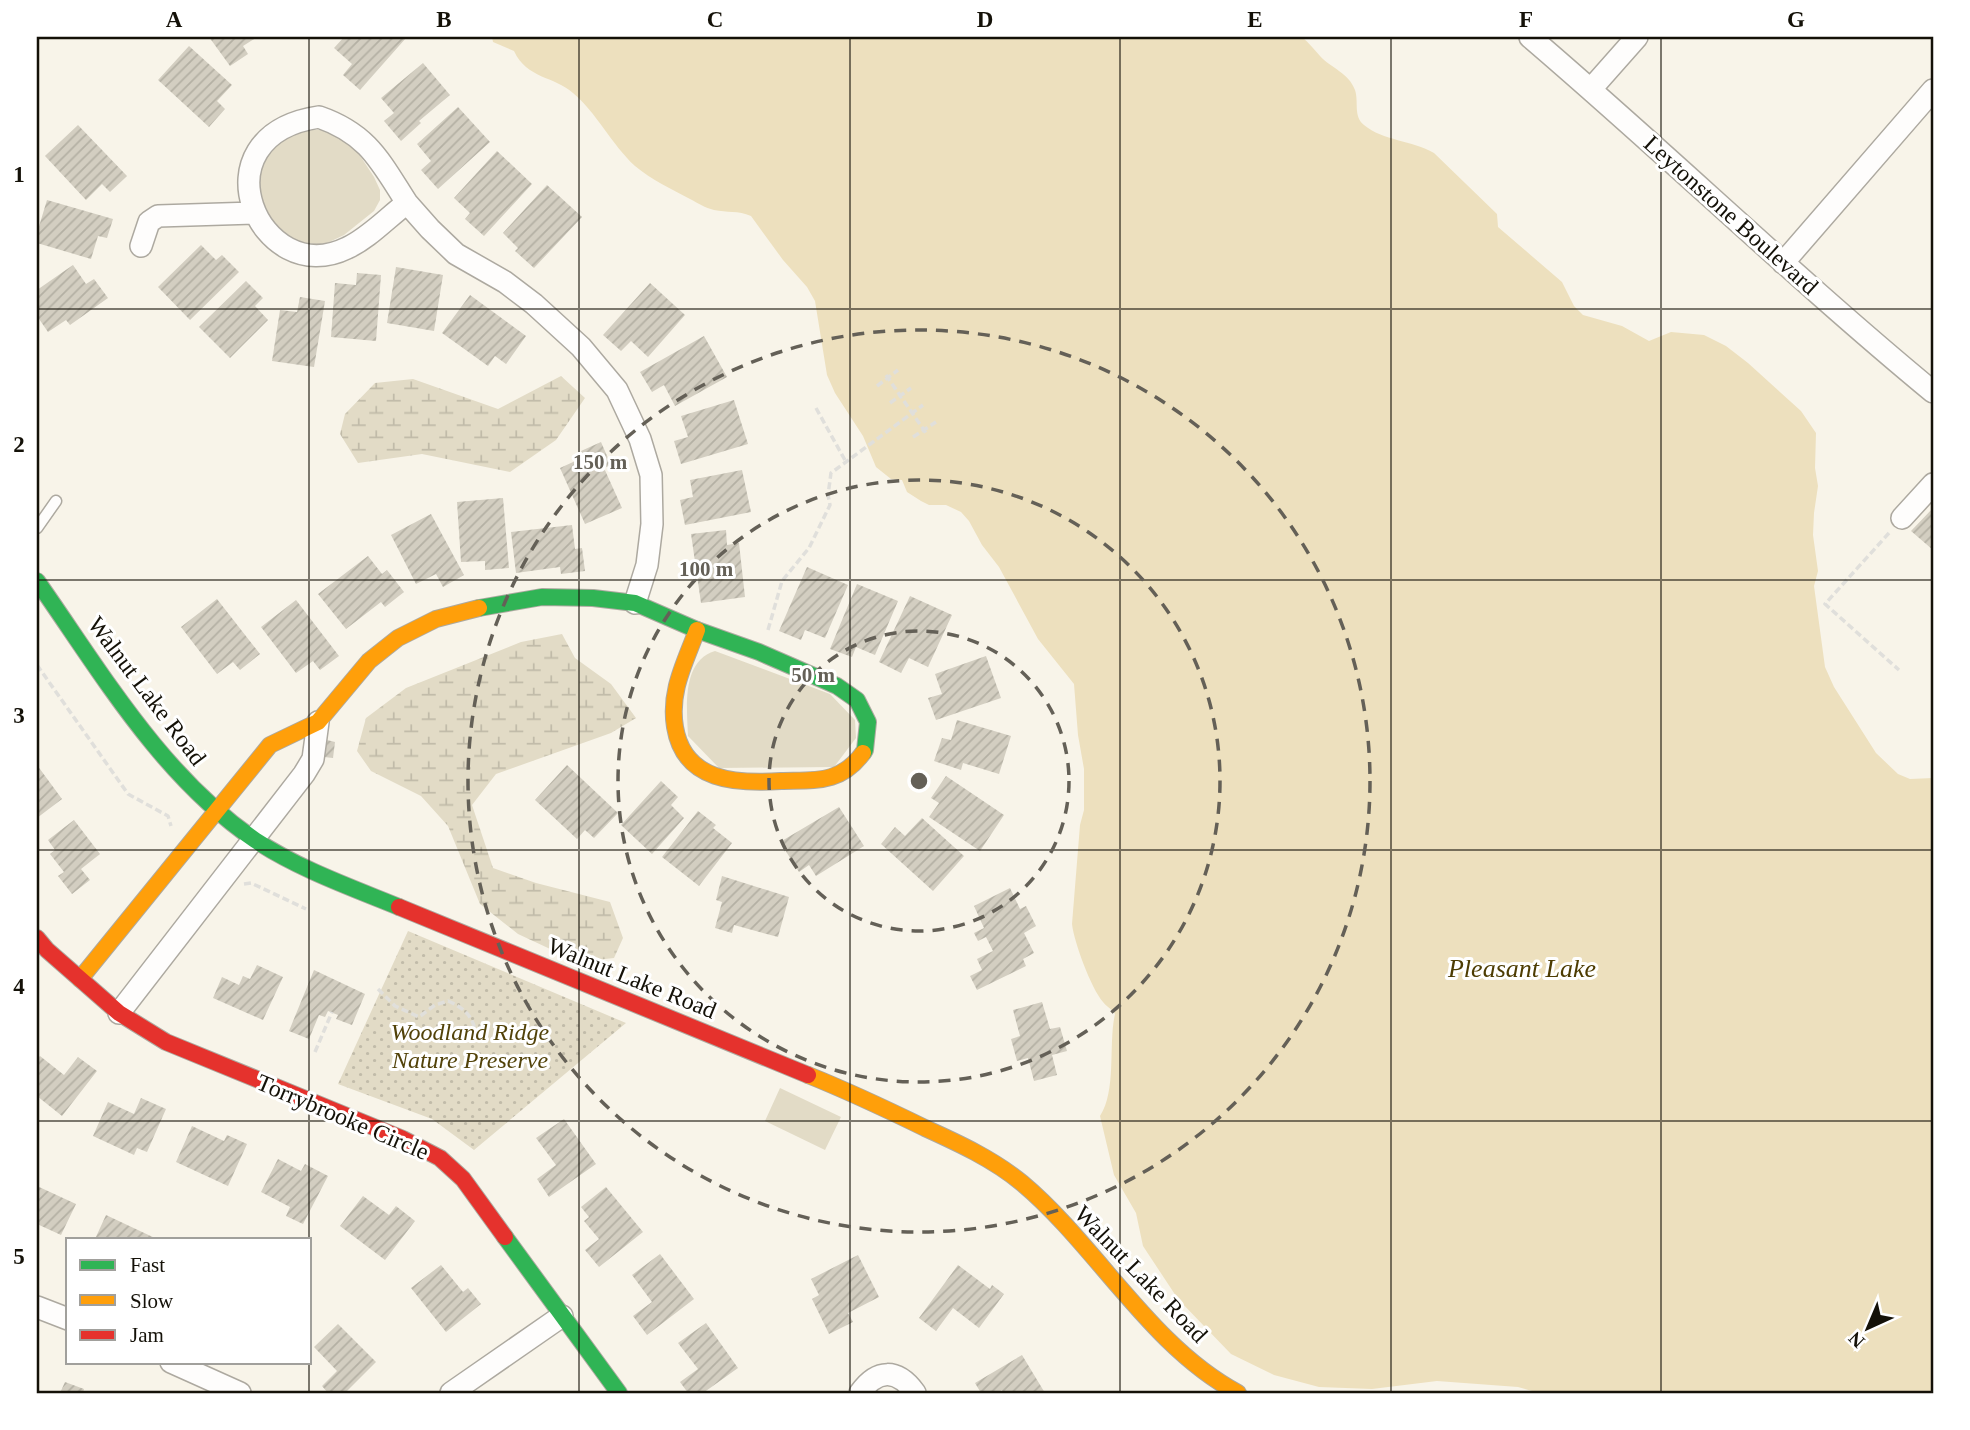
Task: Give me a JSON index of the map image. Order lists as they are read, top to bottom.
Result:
{
  "streets": {
    "street": ["Leytonstone Boulevard", "Walnut Lake Road", "Torrybrooke Circle"]
  },
  "water": ["Pleasant Lake"],
  "parks": ["Woodland Ridge Nature Preserve"],
  "legend": ["Fast", "Slow", "Jam"],
  "north": "bottom left",
  "grid": {
    "columns": [
      "A",
      "B",
      "C",
      "D",
      "E",
      "F",
      "G"
    ],
    "rows": [
      "1",
      "2",
      "3",
      "4",
      "5"
    ]
  },
  "rings": ["150 m", "100 m", "50 m"]
}
